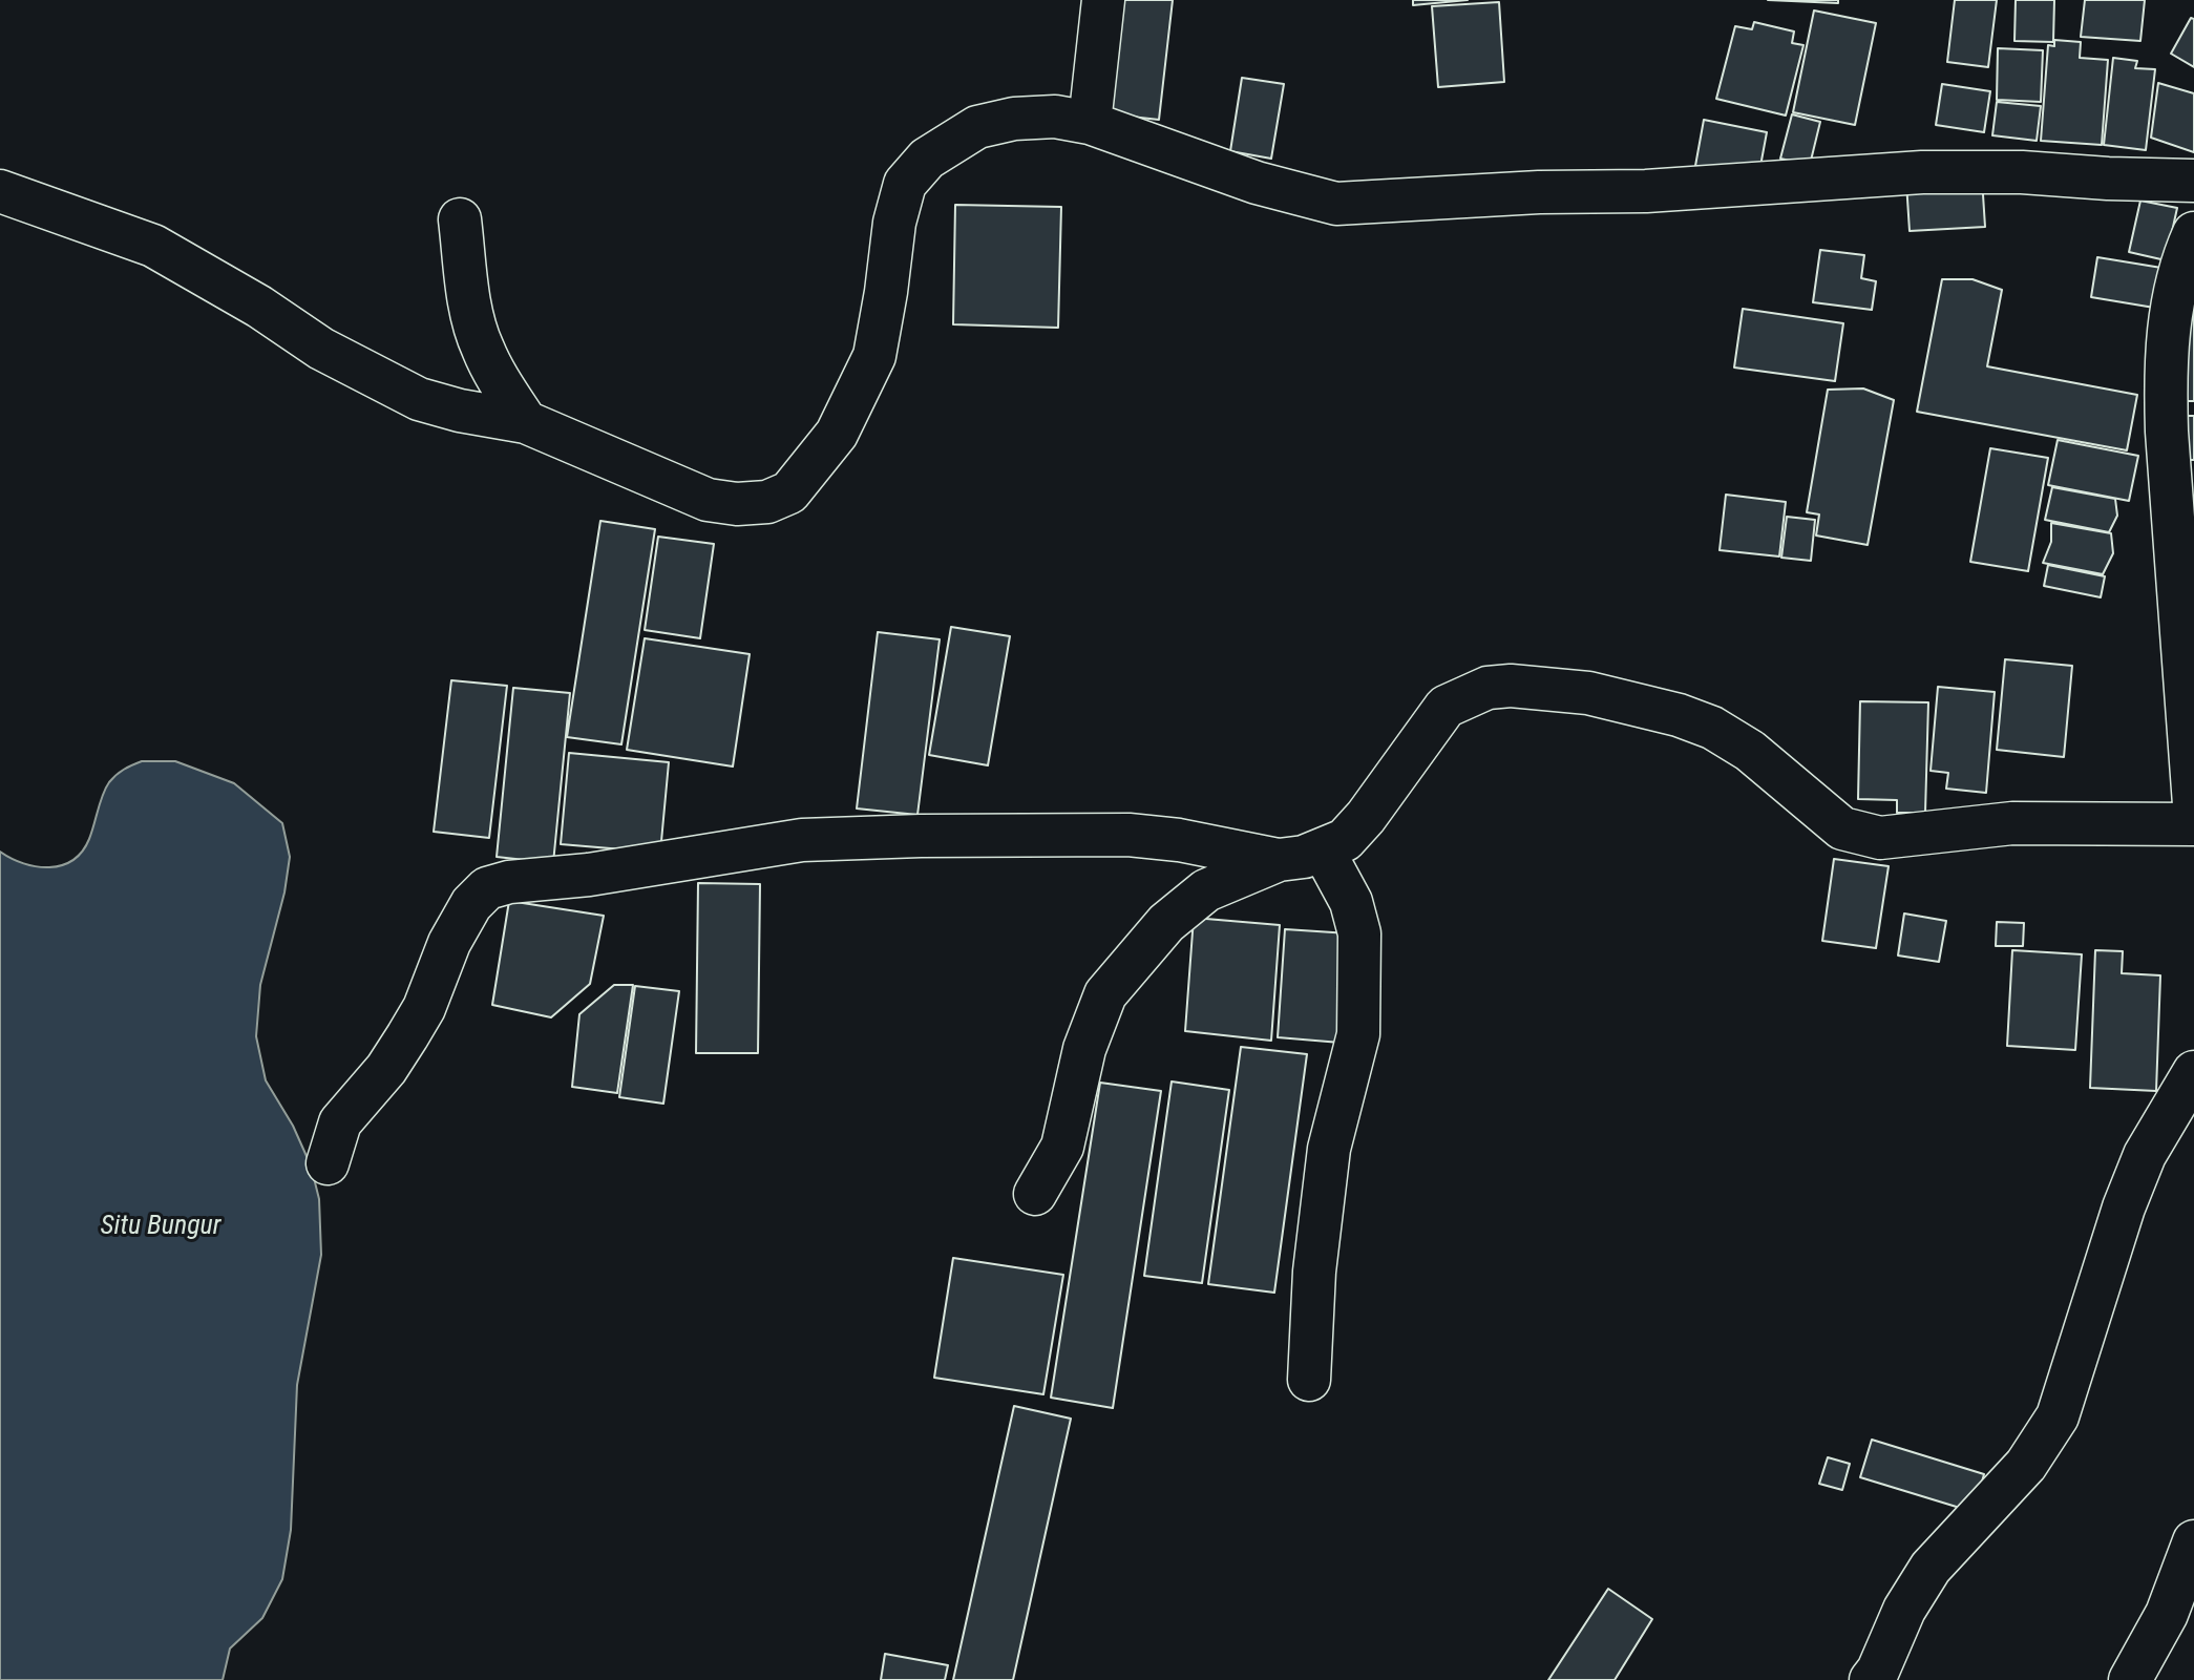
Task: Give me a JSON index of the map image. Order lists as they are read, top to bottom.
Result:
{
  "water": ["Situ Bungur"]
}
